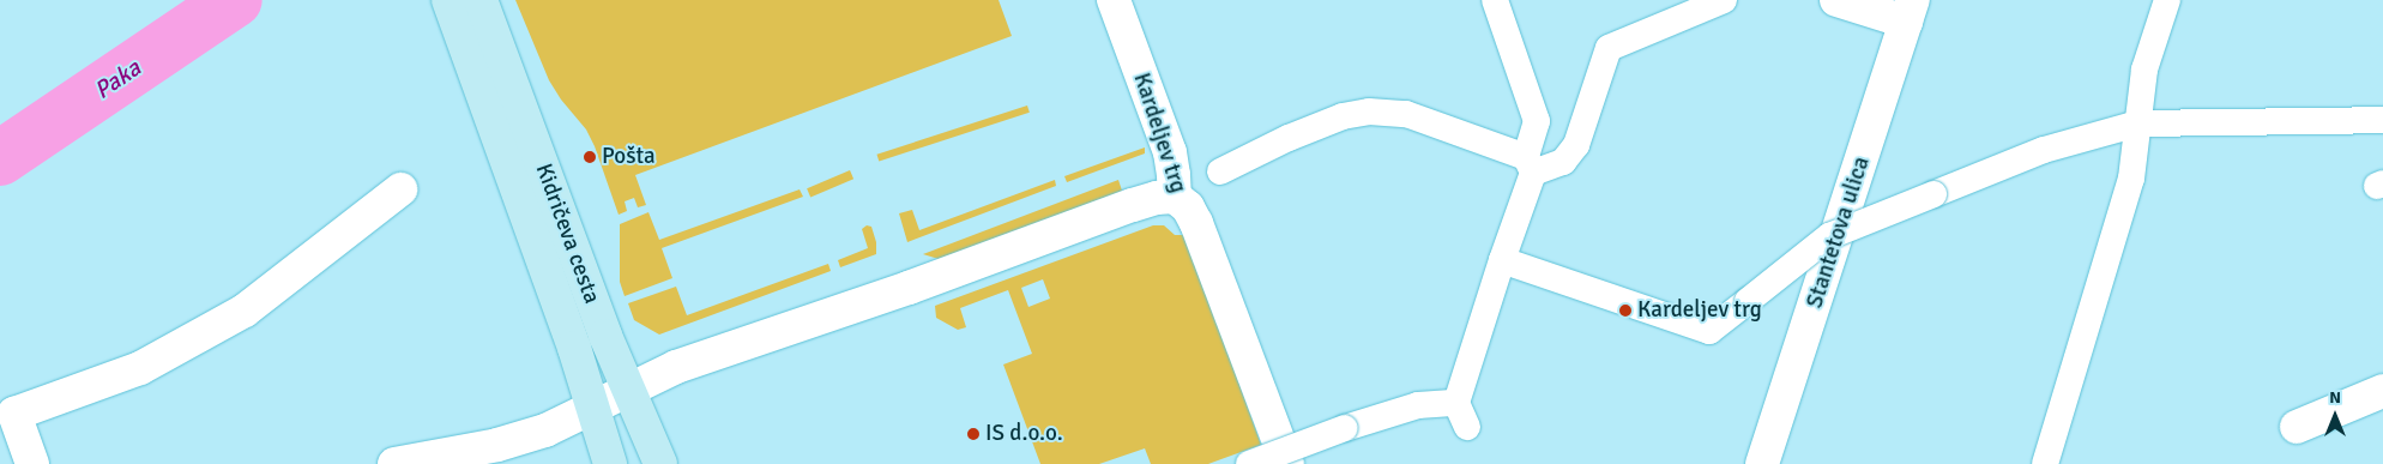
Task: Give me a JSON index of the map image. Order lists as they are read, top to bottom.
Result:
{
  "streets": {
    "main road": ["Kidričeva cesta"],
    "street": ["Kardeljev trg", "Stantetova ulica"]
  },
  "water": ["Paka"],
  "places": ["Pošta", "Kardeljev trg", "IS d.o.o."],
  "north": "top"
}
